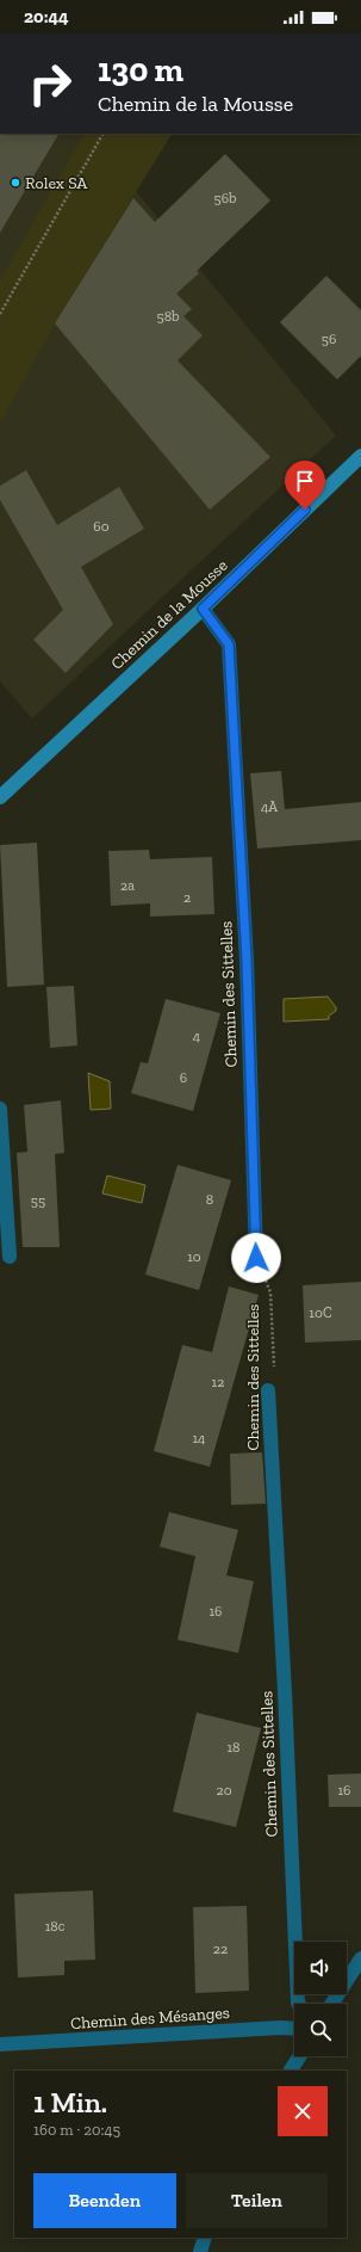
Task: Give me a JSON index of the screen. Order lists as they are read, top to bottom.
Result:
{
  "streets": {
    "street": ["Chemin de la Mousse", "Chemin des Sittelles", "Chemin des Mésanges"]
  },
  "crossings": [
    ["Chemin de la Mousse", "Chemin des Sittelles"]
  ],
  "places": ["Rolex SA"],
  "house_numbers": [
    "56b",
    "58b",
    "56",
    "60",
    "4A",
    "2a",
    "2",
    "4",
    "6",
    "8",
    "55",
    "10",
    "10C",
    "12",
    "14",
    "16",
    "18",
    "20",
    "16",
    "18c",
    "22"
  ],
  "page": {
    "status": "20:44",
    "turn": ["130 m", "Chemin de la Mousse"],
    "heading": ["1 Min.", "160 m · 20:45"],
    "buttons": ["Beenden", "Teilen"]
  }
}
